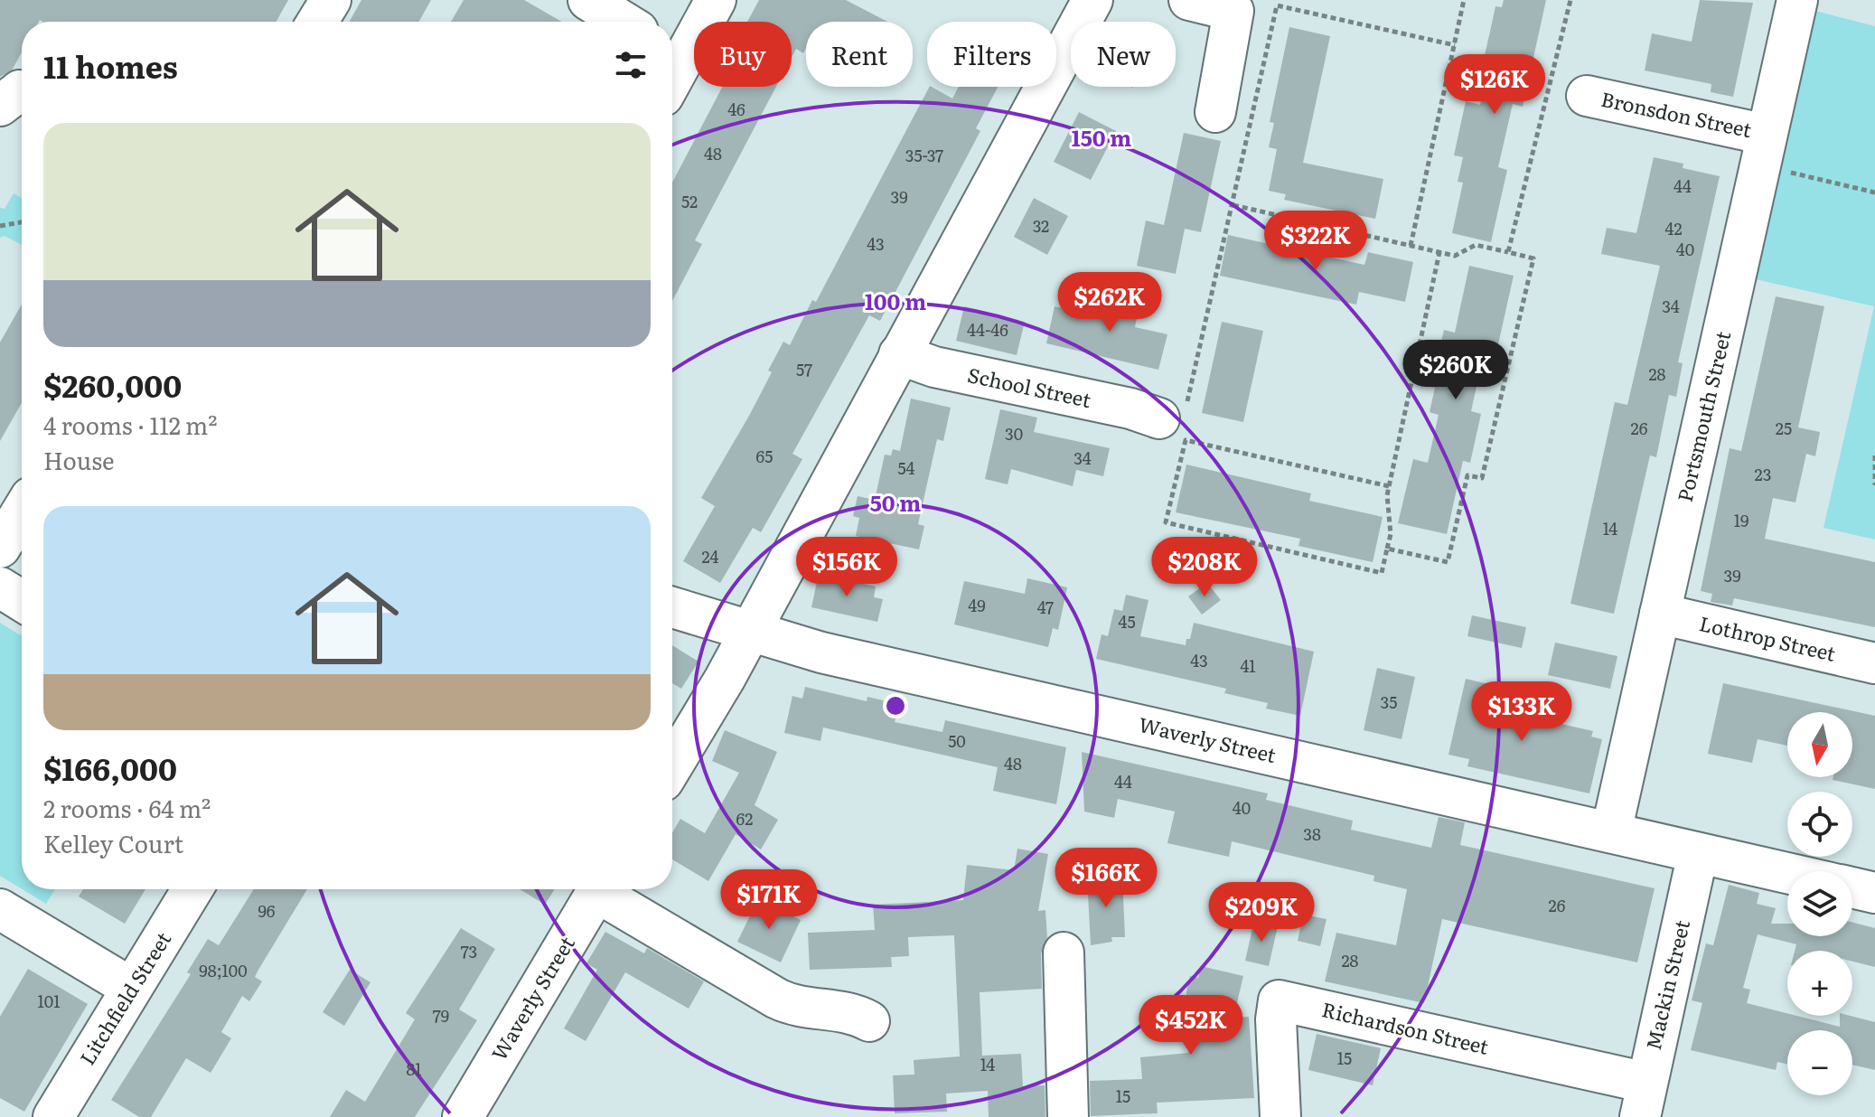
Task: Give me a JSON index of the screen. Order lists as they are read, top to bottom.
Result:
{
  "streets": {
    "street": [
      "Bronsdon Street",
      "School Street",
      "Portsmouth Street",
      "Lothrop Street",
      "Waverly Street",
      "Mackin Street",
      "Litchfield Street",
      "Richardson Street"
    ]
  },
  "crossings": [
    ["Bronsdon Street", "Portsmouth Street"],
    ["Portsmouth Street", "Lothrop Street"],
    ["Portsmouth Street", "Waverly Street"],
    ["Waverly Street", "Mackin Street"],
    ["Mackin Street", "Richardson Street"]
  ],
  "house_numbers": [
    "46",
    "48",
    "35-37",
    "44",
    "39",
    "52",
    "32",
    "42",
    "43",
    "40",
    "34",
    "44-46",
    "57",
    "28",
    "26",
    "25",
    "30",
    "65",
    "34",
    "54",
    "23",
    "19",
    "14",
    "24",
    "39",
    "49",
    "47",
    "45",
    "43",
    "41",
    "35",
    "50",
    "48",
    "44",
    "40",
    "62",
    "38",
    "26",
    "96",
    "73",
    "28",
    "98;100",
    "101",
    "79",
    "15",
    "14",
    "81",
    "15"
  ],
  "north": "bottom",
  "page": {
    "chip": [
      "Buy",
      "Rent",
      "Filters",
      "New"
    ],
    "heading": "11 homes",
    "price": [
      "$126K",
      "$322K",
      "$262K",
      "$260K",
      "$156K",
      "$208K",
      "$133K",
      "$166K",
      "$171K",
      "$209K",
      "$452K"
    ],
    "list": [
      {
        "name": "$260,000",
        "note": "4 rooms · 112 m² · House"
      },
      {
        "name": "$166,000",
        "note": "2 rooms · 64 m² · Kelley Court"
      }
    ],
    "map_buttons": ["+", "−"]
  },
  "rings": ["150 m", "100 m", "50 m"]
}
